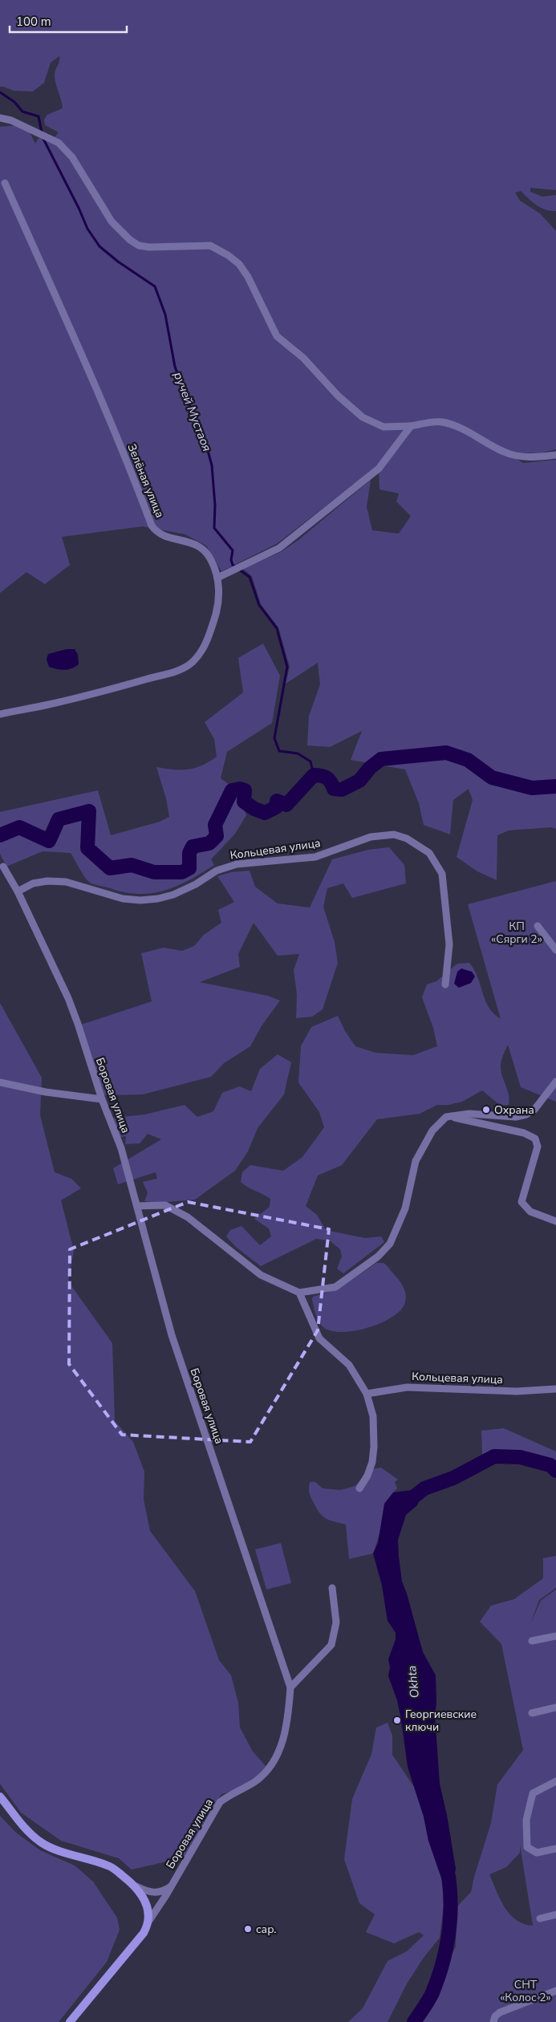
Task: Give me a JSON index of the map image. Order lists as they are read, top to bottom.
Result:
{
  "streets": {
    "street": ["Зелёная улица", "Кольцевая улица", "Боровая улица"]
  },
  "crossings": [
    ["Кольцевая улица", "Боровая улица"]
  ],
  "water": ["ручей Мустаоя", "Okhta"],
  "parks": ["КП «Сярги 2»", "СНТ «Колос 2»"],
  "places": ["Охрана", "Георгиевские ключи", "сар."],
  "scale_bar": "100 m"
}
